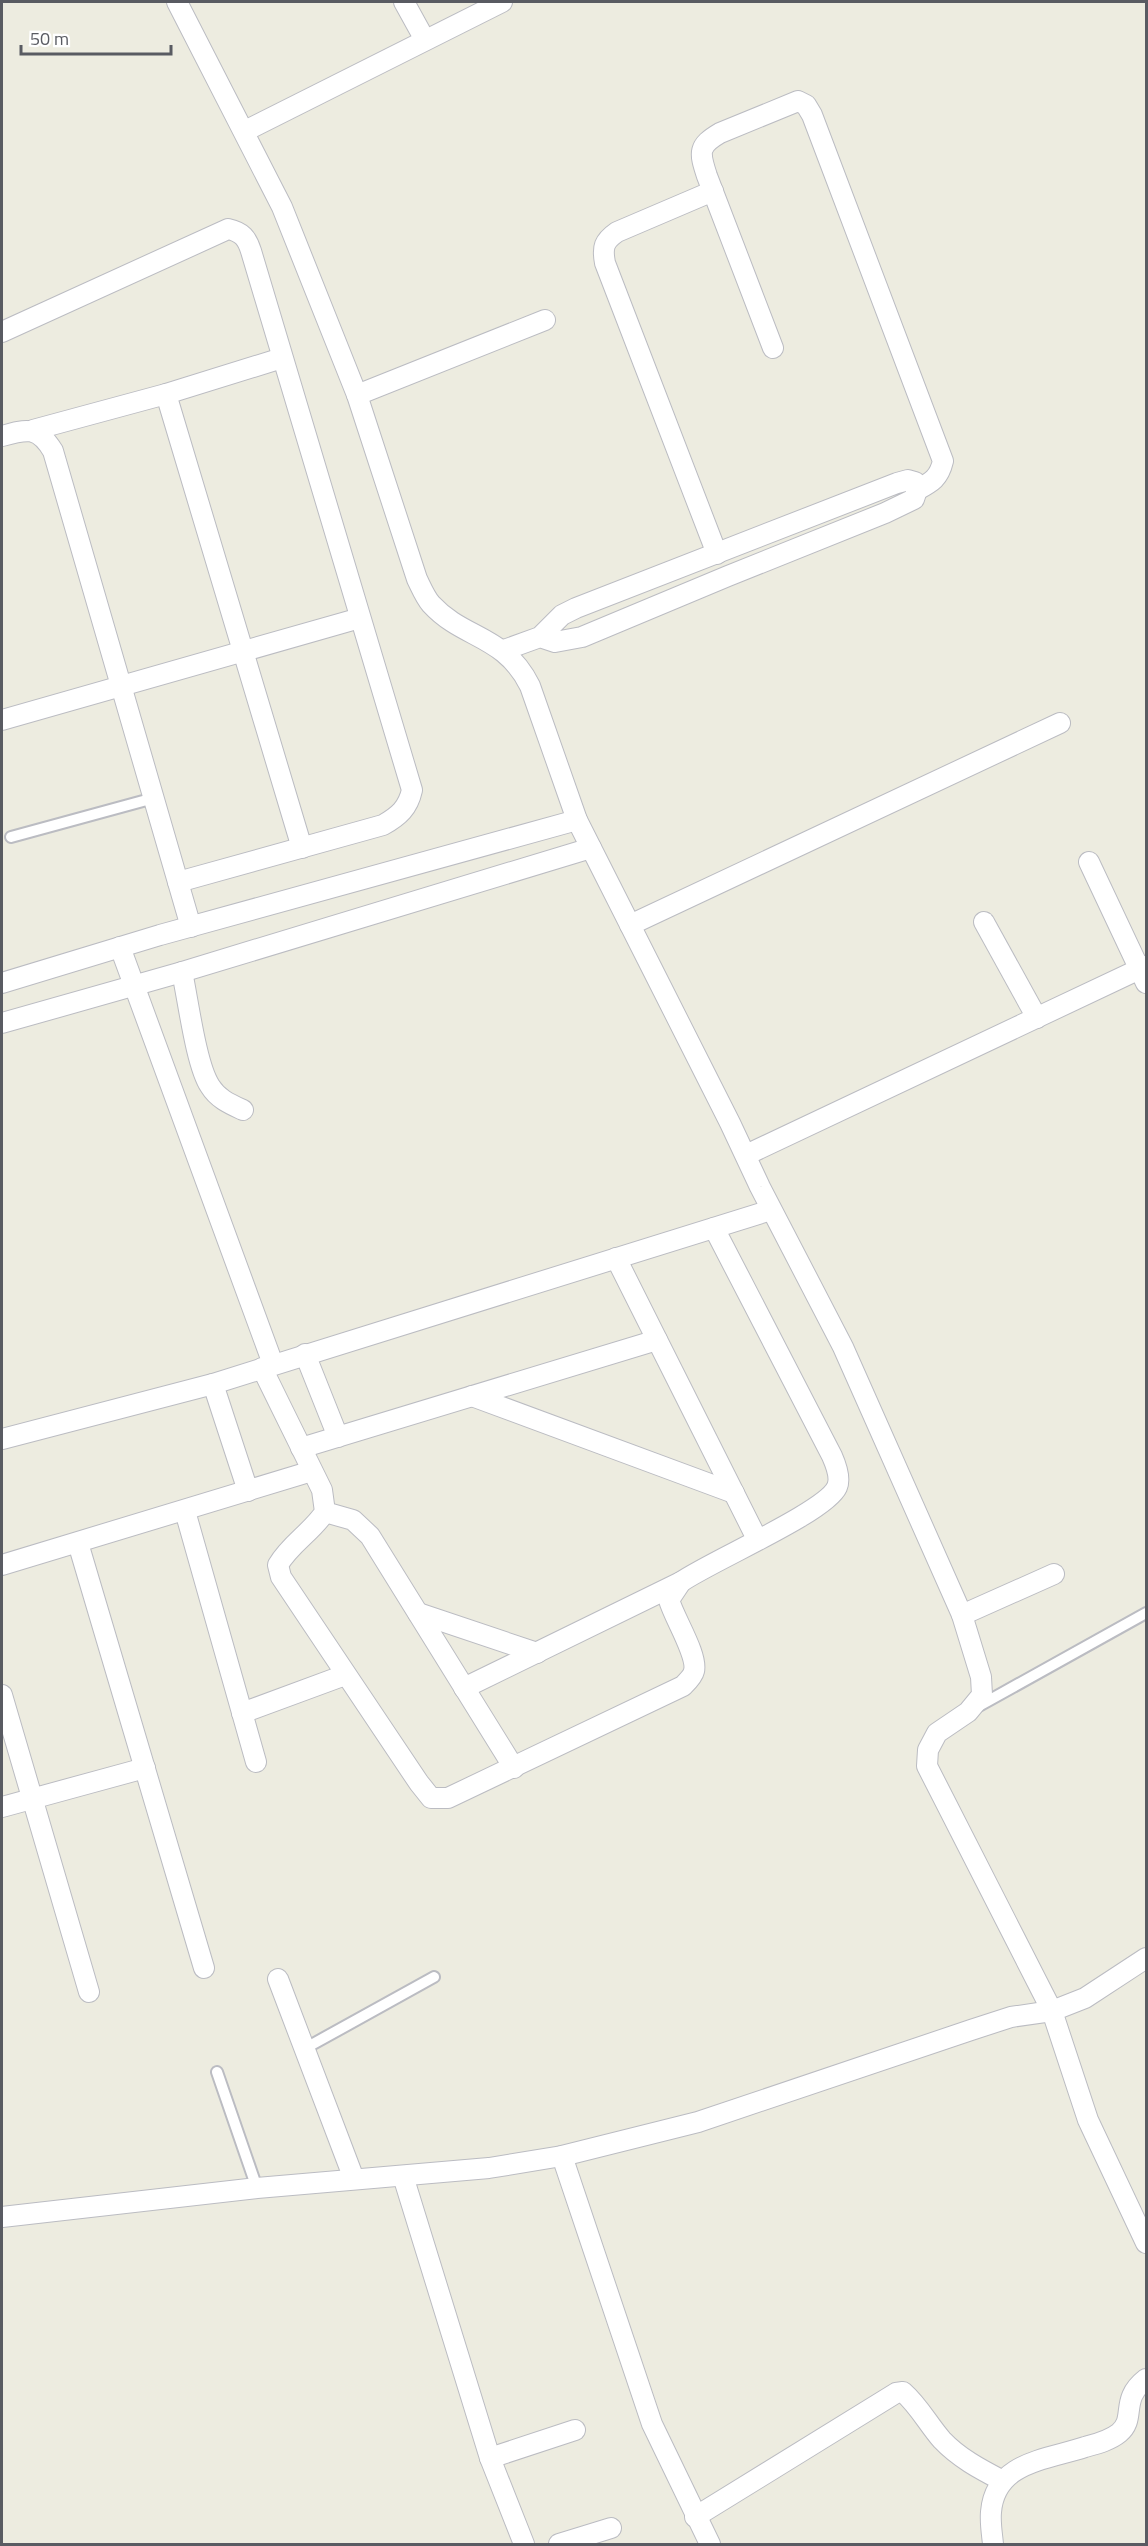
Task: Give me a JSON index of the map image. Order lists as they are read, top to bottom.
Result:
{
  "scale_bar": "50 m"
}
